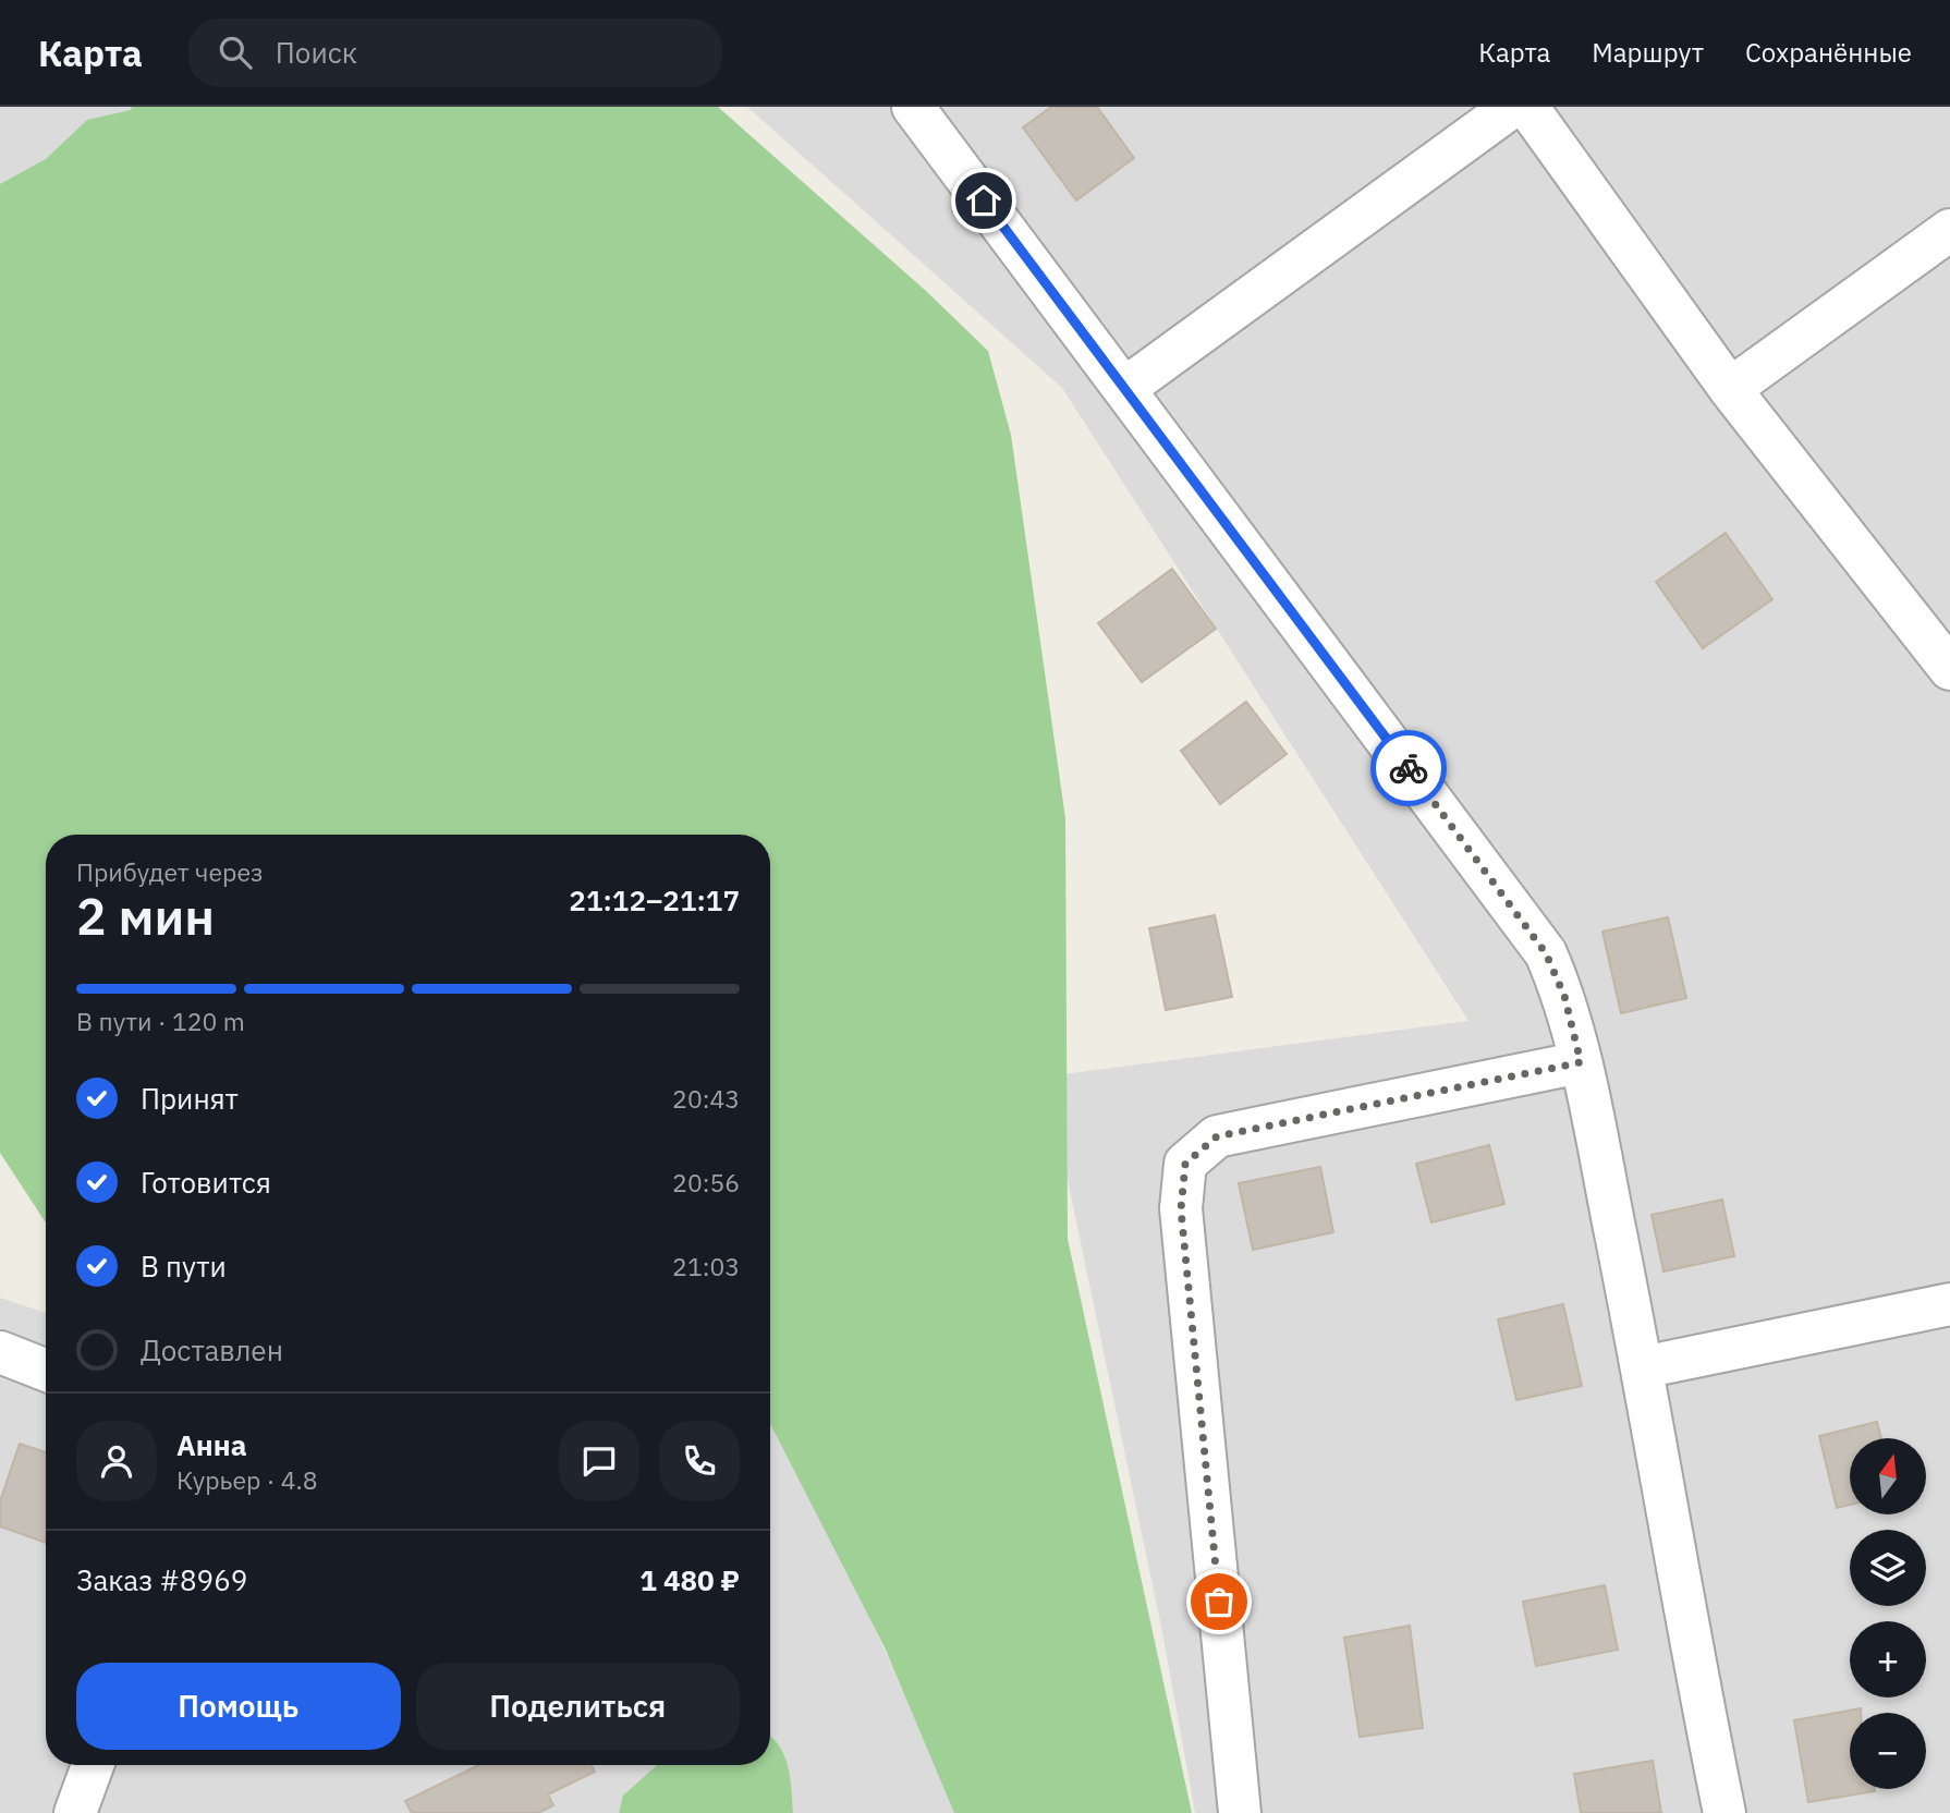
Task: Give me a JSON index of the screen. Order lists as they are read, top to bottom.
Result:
{
  "north": "top",
  "page": {
    "header": "Карта",
    "search": "Поиск",
    "nav": ["Карта", "Маршрут", "Сохранённые"],
    "heading": ["2 мин", "Прибудет через", "21:12–21:17"],
    "panel": [
      "Анна",
      "Курьер · 4.8",
      "Заказ #8969",
      "1 480 ₽"
    ],
    "bar": "В пути · 120 m",
    "list": [
      ["Принят", "20:43"],
      ["Готовится", "20:56"],
      ["В пути", "21:03"],
      "Доставлен"
    ],
    "map_buttons": ["+", "−"],
    "buttons": ["Помощь", "Поделиться"]
  }
}
